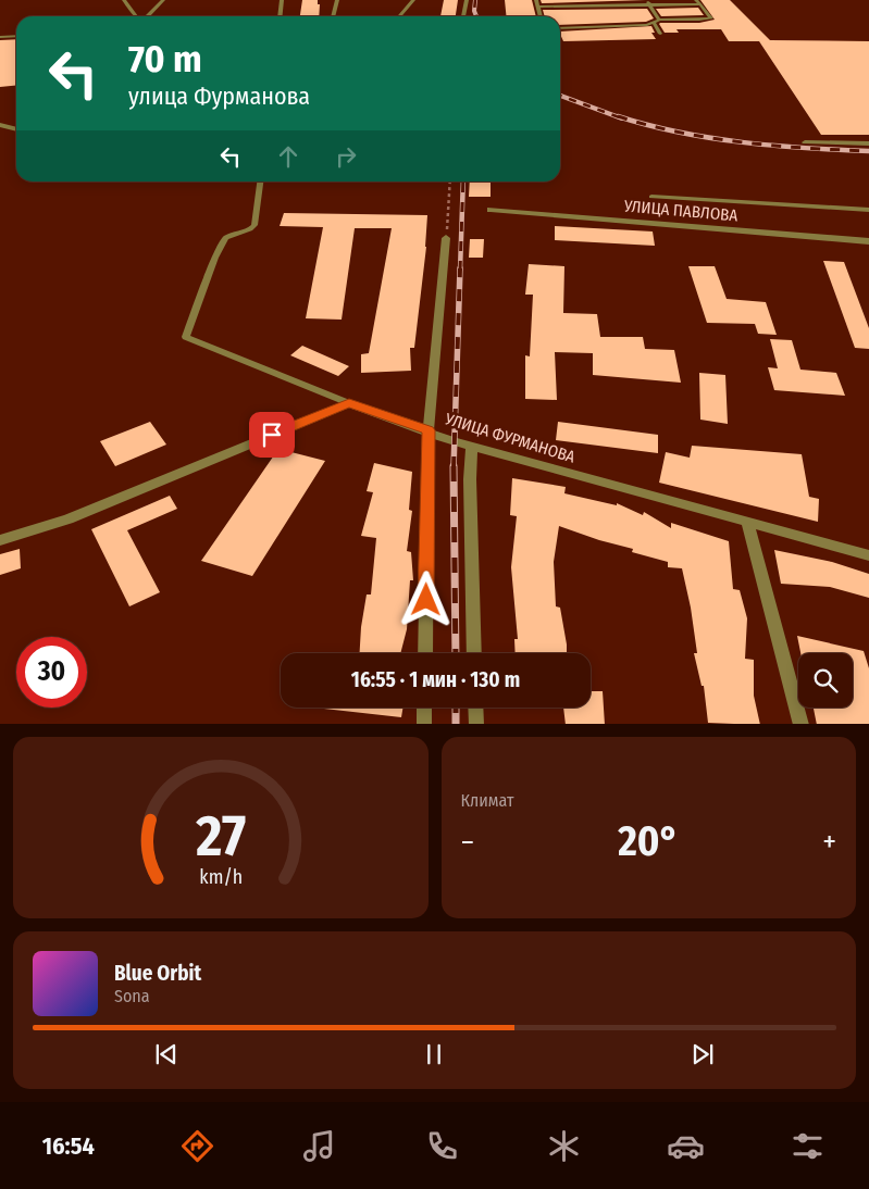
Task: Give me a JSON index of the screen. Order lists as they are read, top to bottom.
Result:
{
  "streets": {
    "street": ["УЛИЦА ПАВЛОВА", "УЛИЦА ФУРМАНОВА"]
  },
  "page": {
    "turn": ["70 m", "улица Фурманова"],
    "limit": "30",
    "trip": "16:55 · 1 мин · 130 m",
    "tile": "Климат",
    "heat": ["−", "20°", "+"],
    "song": ["Blue Orbit", "Sona"],
    "tabs": "16:54",
    "gauge": ["27", "km/h"]
  }
}
